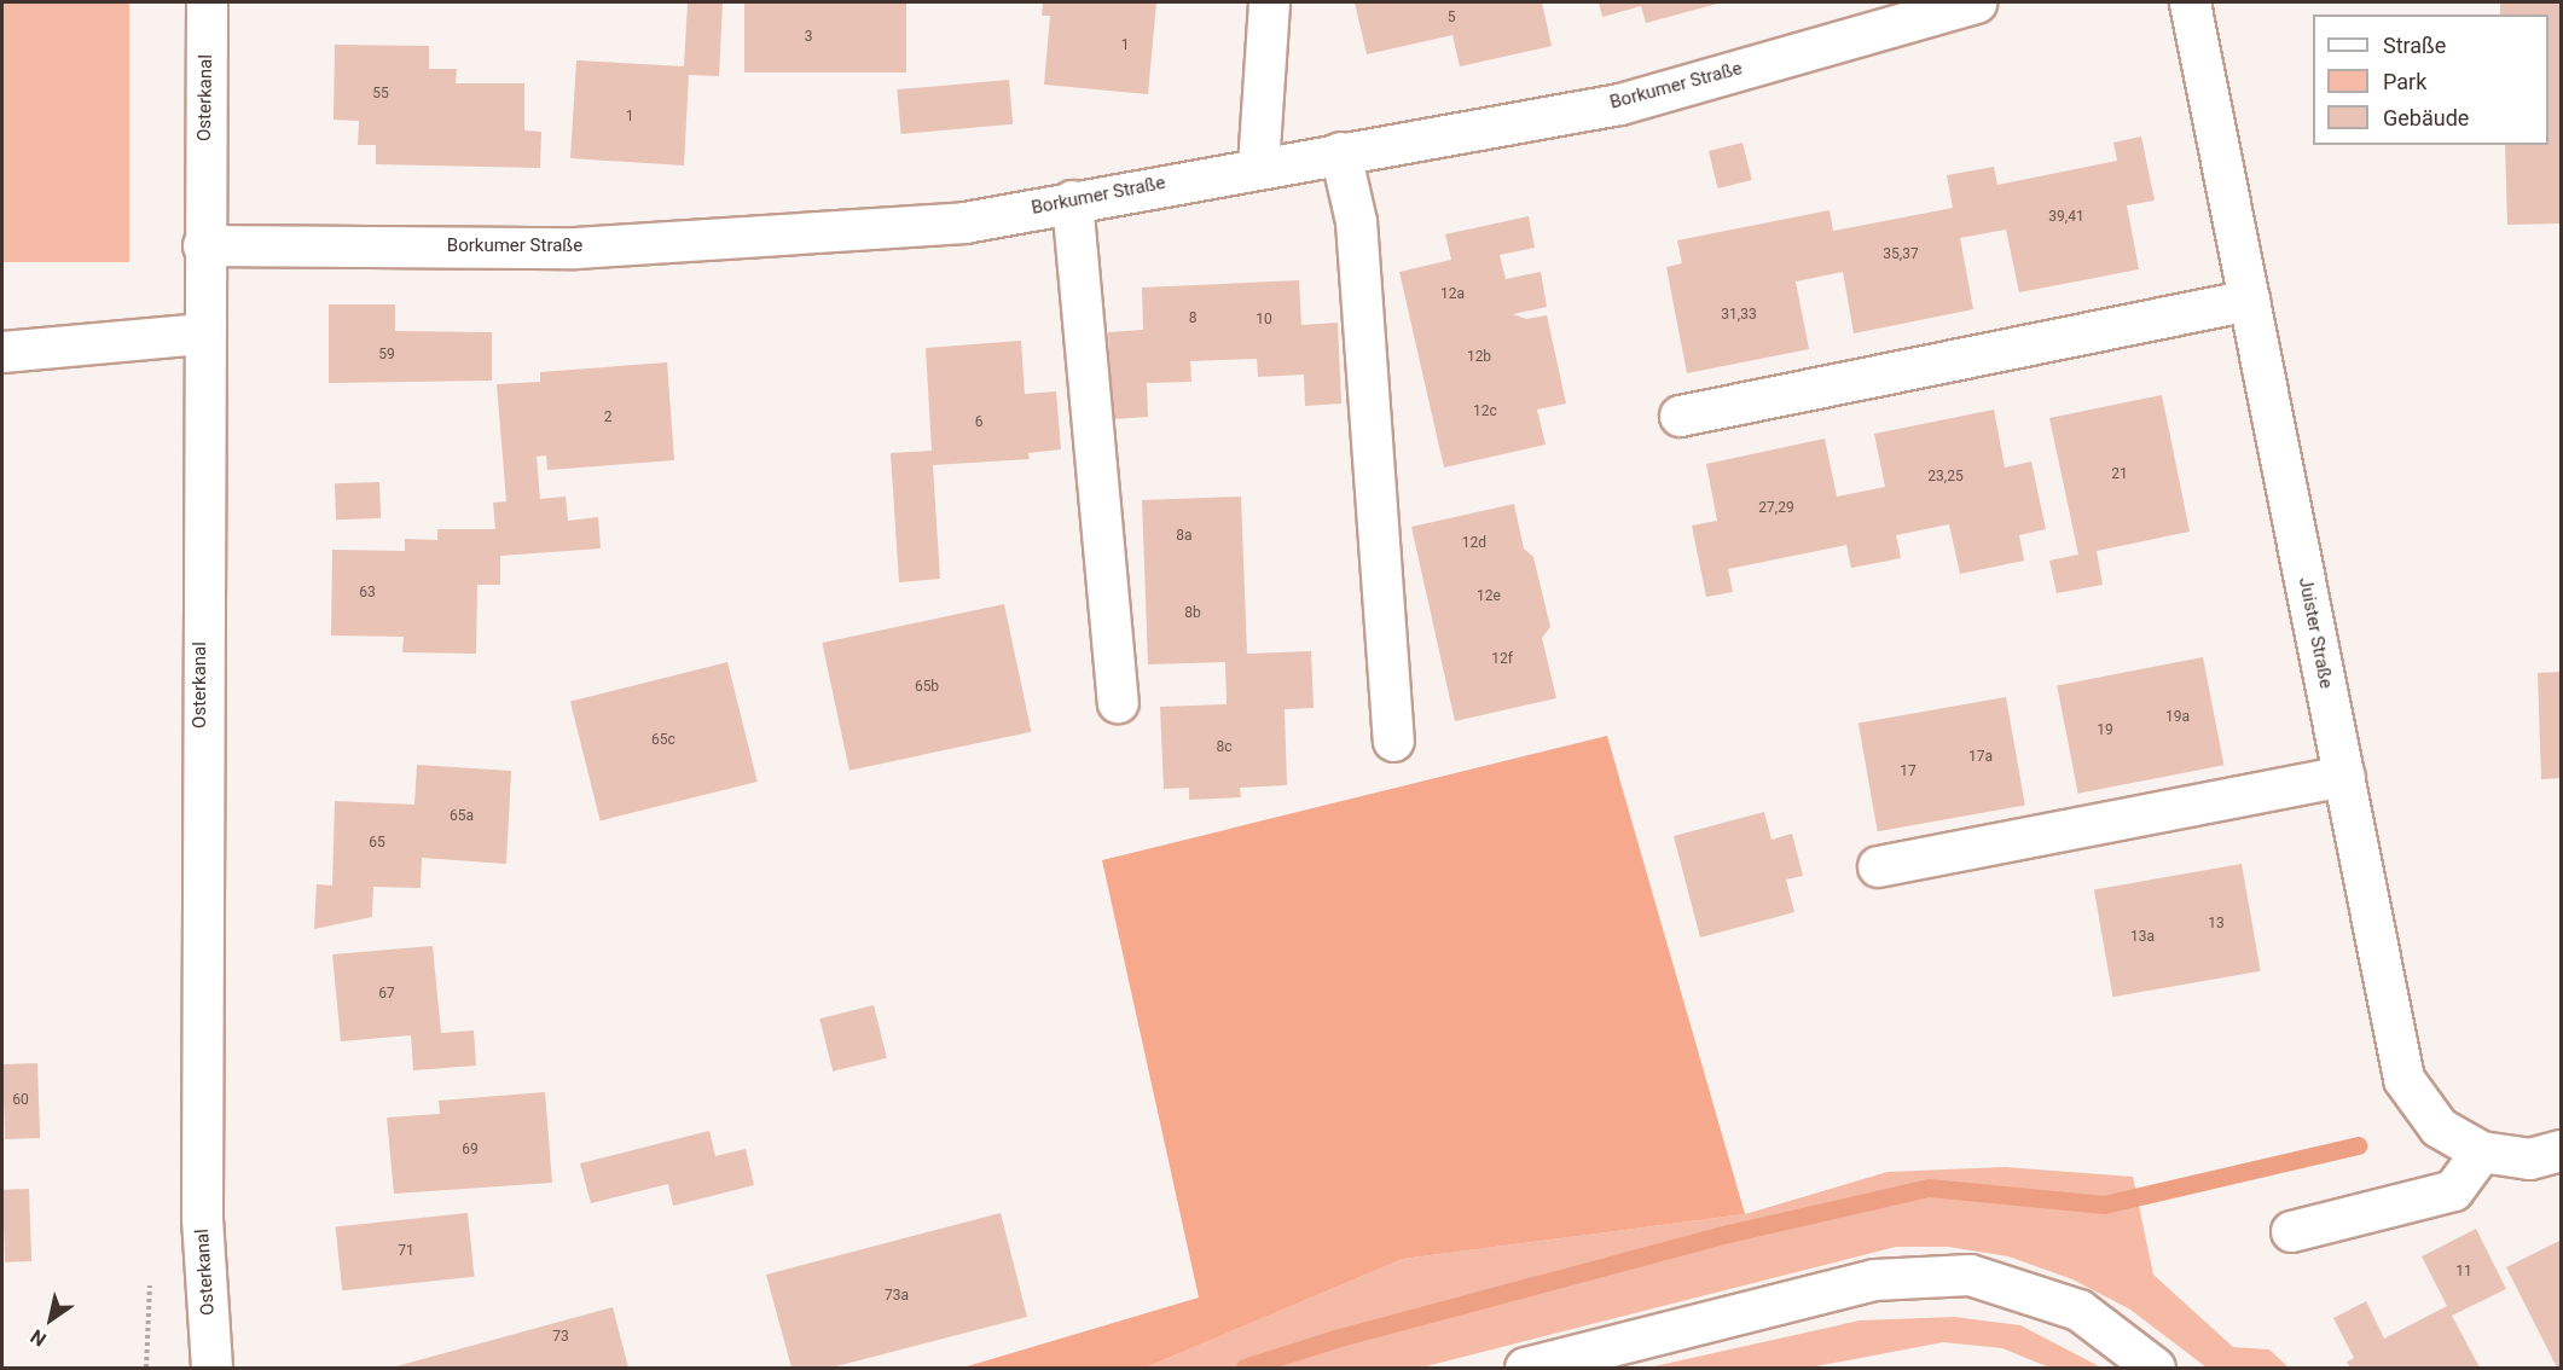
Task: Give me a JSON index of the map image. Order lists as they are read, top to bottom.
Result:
{
  "streets": {
    "street": ["Borkumer Straße", "Osterkanal", "Juister Straße"]
  },
  "crossings": [
    ["Borkumer Straße", "Osterkanal"]
  ],
  "house_numbers": [
    "5",
    "3",
    "1",
    "55",
    "1",
    "39,41",
    "35,37",
    "12a",
    "31,33",
    "8",
    "10",
    "59",
    "12b",
    "12c",
    "2",
    "6",
    "21",
    "23,25",
    "27,29",
    "8a",
    "12d",
    "63",
    "12e",
    "8b",
    "12f",
    "65b",
    "19a",
    "19",
    "65c",
    "8c",
    "17a",
    "17",
    "65a",
    "65",
    "13",
    "13a",
    "67",
    "60",
    "69",
    "71",
    "11",
    "73a",
    "73"
  ],
  "legend": ["Straße", "Park", "Gebäude"],
  "north": "bottom left"
}
